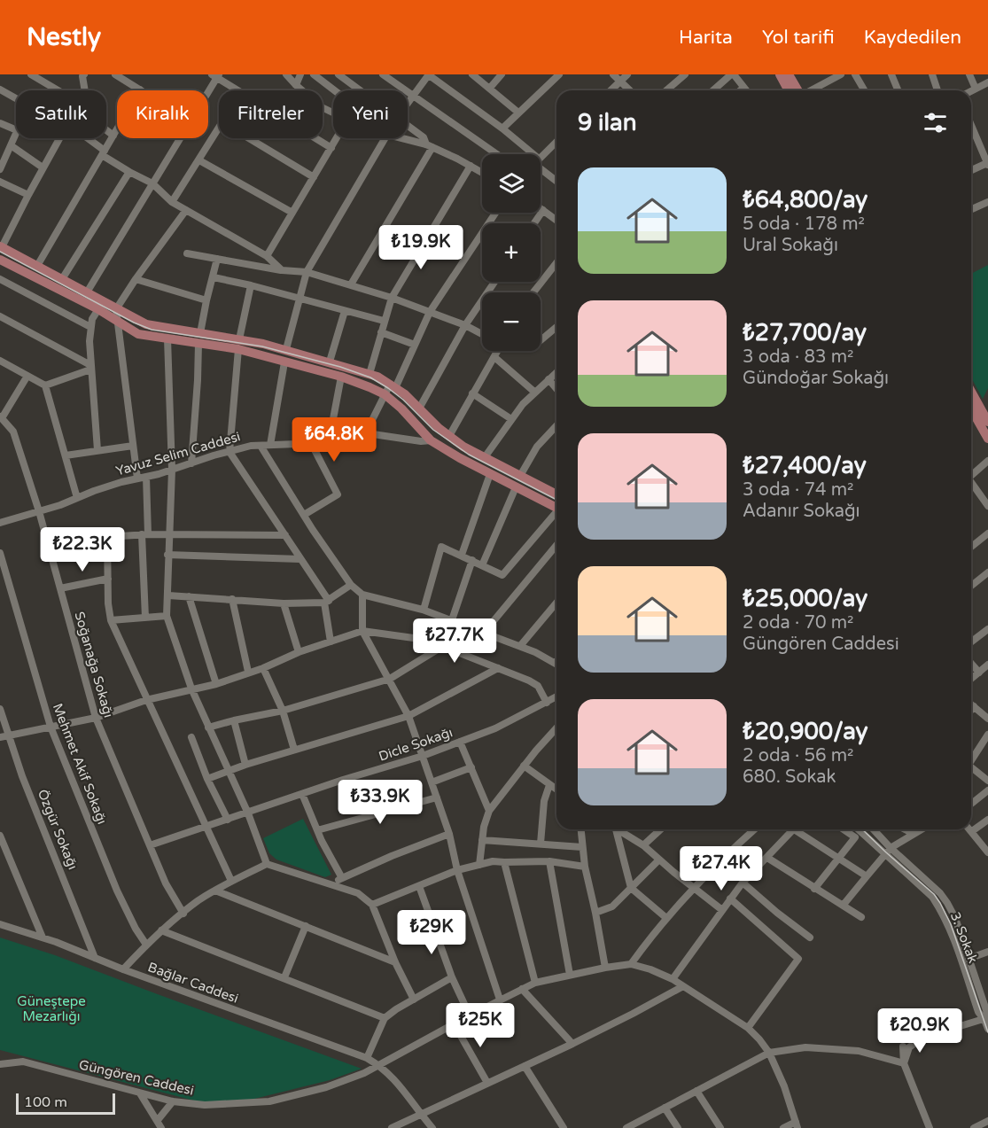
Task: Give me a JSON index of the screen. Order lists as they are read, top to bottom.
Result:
{
  "streets": {
    "street": [
      "Yavuz Selim Caddesi",
      "Soğanağa Sokağı",
      "Dicle Sokağı",
      "Mehmet Akif Sokağı",
      "Özgür Sokağı",
      "3. Sokak",
      "Bağlar Caddesi",
      "Güngören Caddesi"
    ]
  },
  "crossings": [
    ["Yavuz Selim Caddesi", "Soğanağa Sokağı"],
    ["Soğanağa Sokağı", "Dicle Sokağı"],
    ["Özgür Sokağı", "Bağlar Caddesi"],
    ["Bağlar Caddesi", "Güngören Caddesi"]
  ],
  "parks": ["Güneştepe Mezarlığı"],
  "scale_bar": "100 m",
  "page": {
    "header": "Nestly",
    "nav": ["Harita", "Yol tarifi", "Kaydedilen"],
    "chip": [
      "Satılık",
      "Kiralık",
      "Filtreler",
      "Yeni"
    ],
    "heading": "9 ilan",
    "map_buttons": ["+", "−"],
    "list": [
      {
        "name": "₺64,800/ay",
        "note": "5 oda · 178 m² · Ural Sokağı"
      },
      {
        "name": "₺27,700/ay",
        "note": "3 oda · 83 m² · Gündoğar Sokağı"
      },
      {
        "name": "₺27,400/ay",
        "note": "3 oda · 74 m² · Adanır Sokağı"
      },
      {
        "name": "₺25,000/ay",
        "note": "2 oda · 70 m² · Güngören Caddesi"
      },
      {
        "name": "₺20,900/ay",
        "note": "2 oda · 56 m² · 680. Sokak"
      }
    ],
    "price": [
      "₺19.9K",
      "₺64.8K",
      "₺22.3K",
      "₺27.7K",
      "₺33.9K",
      "₺27.4K",
      "₺29K",
      "₺25K",
      "₺20.9K"
    ],
    "scale": "100 m"
  }
}
